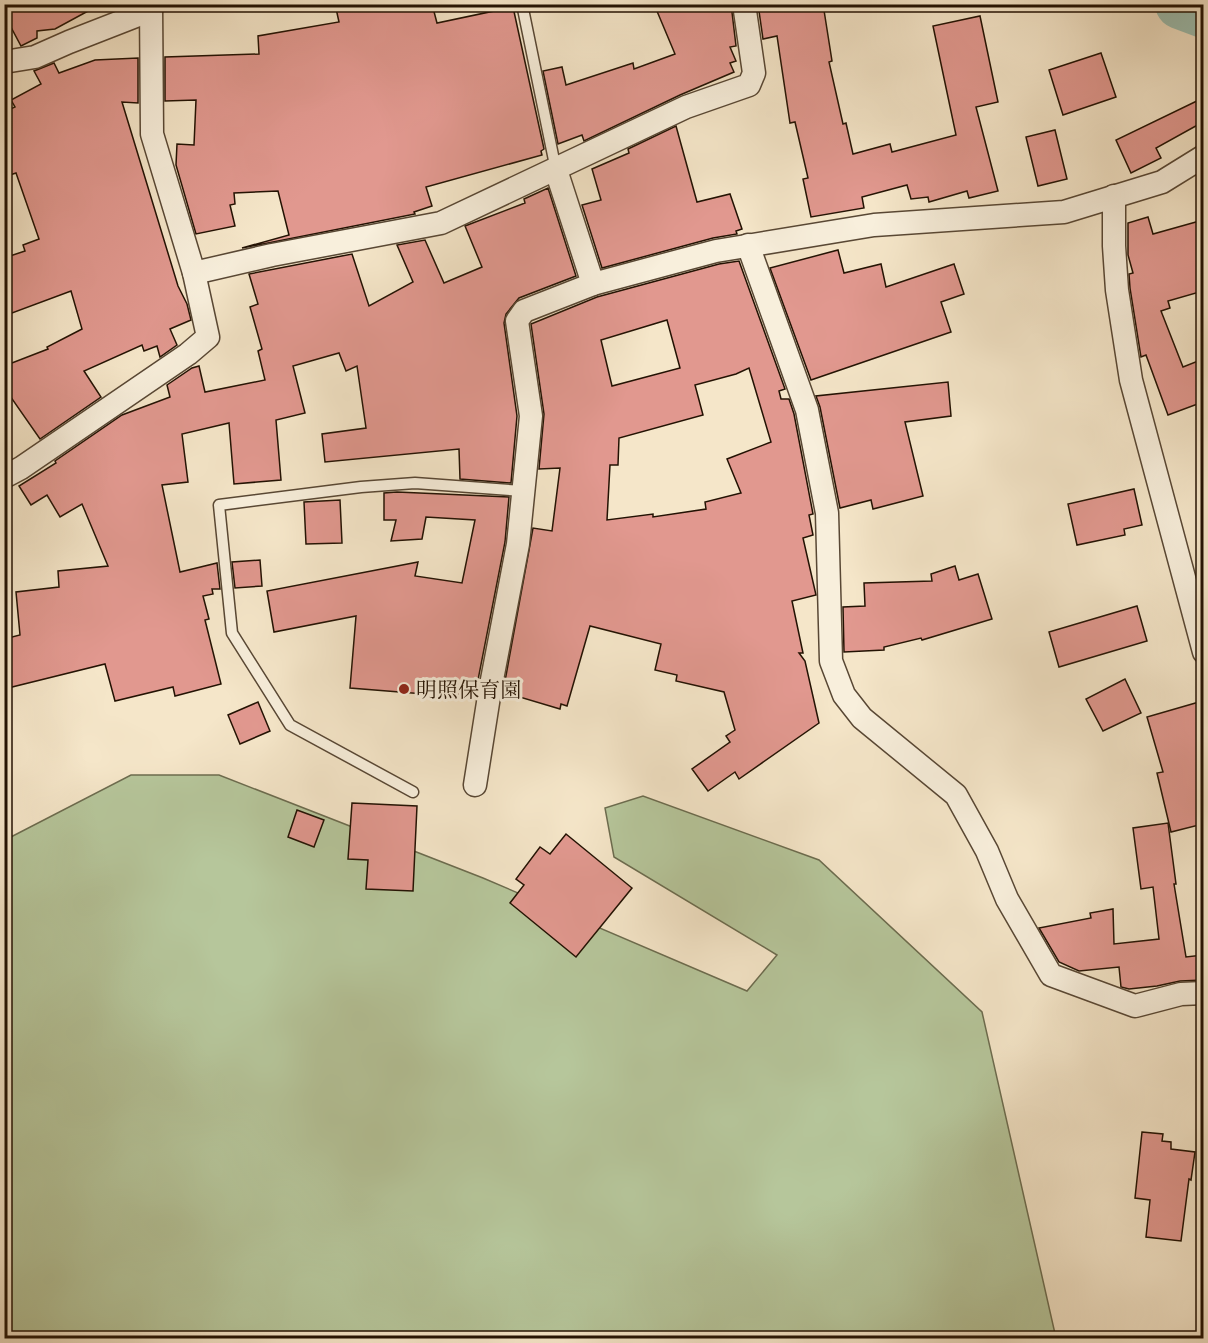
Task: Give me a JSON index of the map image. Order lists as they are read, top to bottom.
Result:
{
  "places": ["明照保育園"]
}
